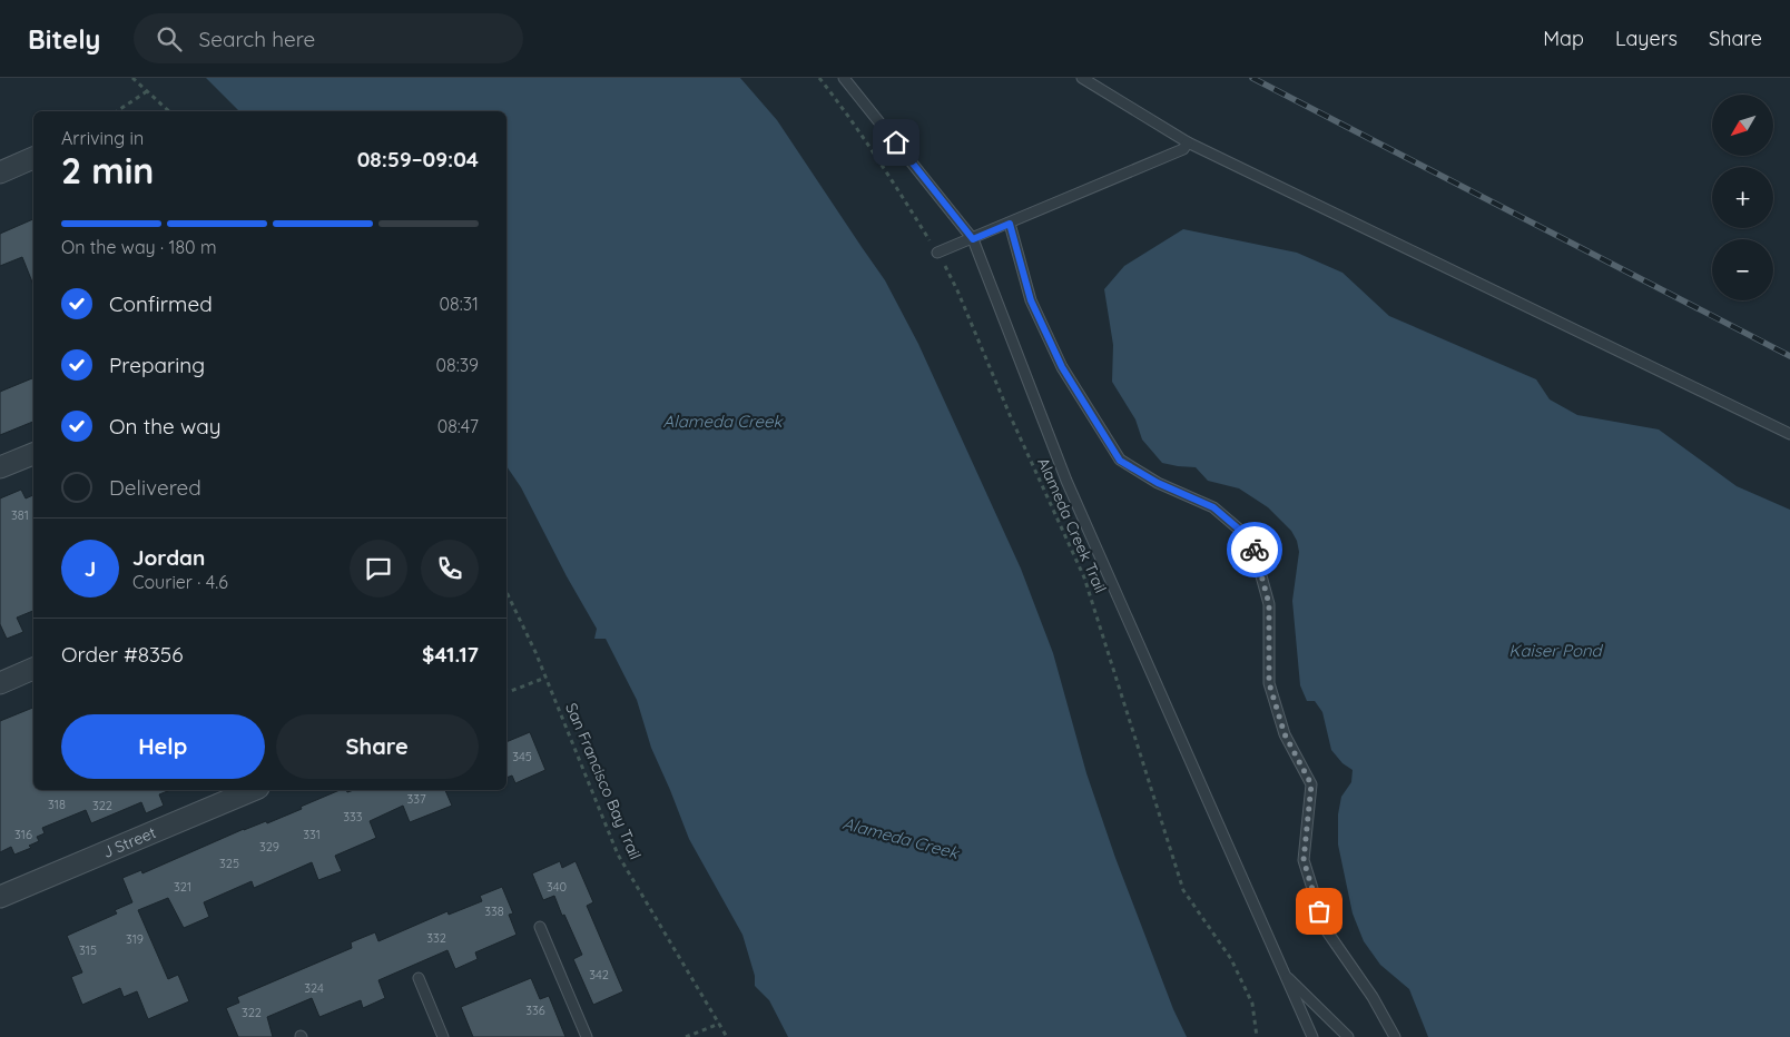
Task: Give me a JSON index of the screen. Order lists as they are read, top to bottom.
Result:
{
  "streets": {
    "street": ["J Street"],
    "path": ["Alameda Creek Trail", "San Francisco Bay Trail"]
  },
  "water": ["Alameda Creek", "Kaiser Pond"],
  "house_numbers": [
    "381",
    "345",
    "337",
    "318",
    "322",
    "333",
    "316",
    "331",
    "329",
    "325",
    "321",
    "340",
    "338",
    "332",
    "319",
    "315",
    "342",
    "324",
    "336",
    "322"
  ],
  "north": "bottom left",
  "page": {
    "header": "Bitely",
    "search": "Search here",
    "nav": ["Map", "Layers", "Share"],
    "map_buttons": ["+", "−"],
    "heading": ["2 min", "Arriving in", "08:59–09:04"],
    "panel": [
      "Jordan",
      "Courier · 4.6",
      "Order #8356",
      "$41.17"
    ],
    "bar": "On the way · 180 m",
    "list": [
      ["Confirmed", "08:31"],
      ["Preparing", "08:39"],
      ["On the way", "08:47"],
      "Delivered"
    ],
    "round": "J",
    "buttons": ["Help", "Share"]
  }
}
